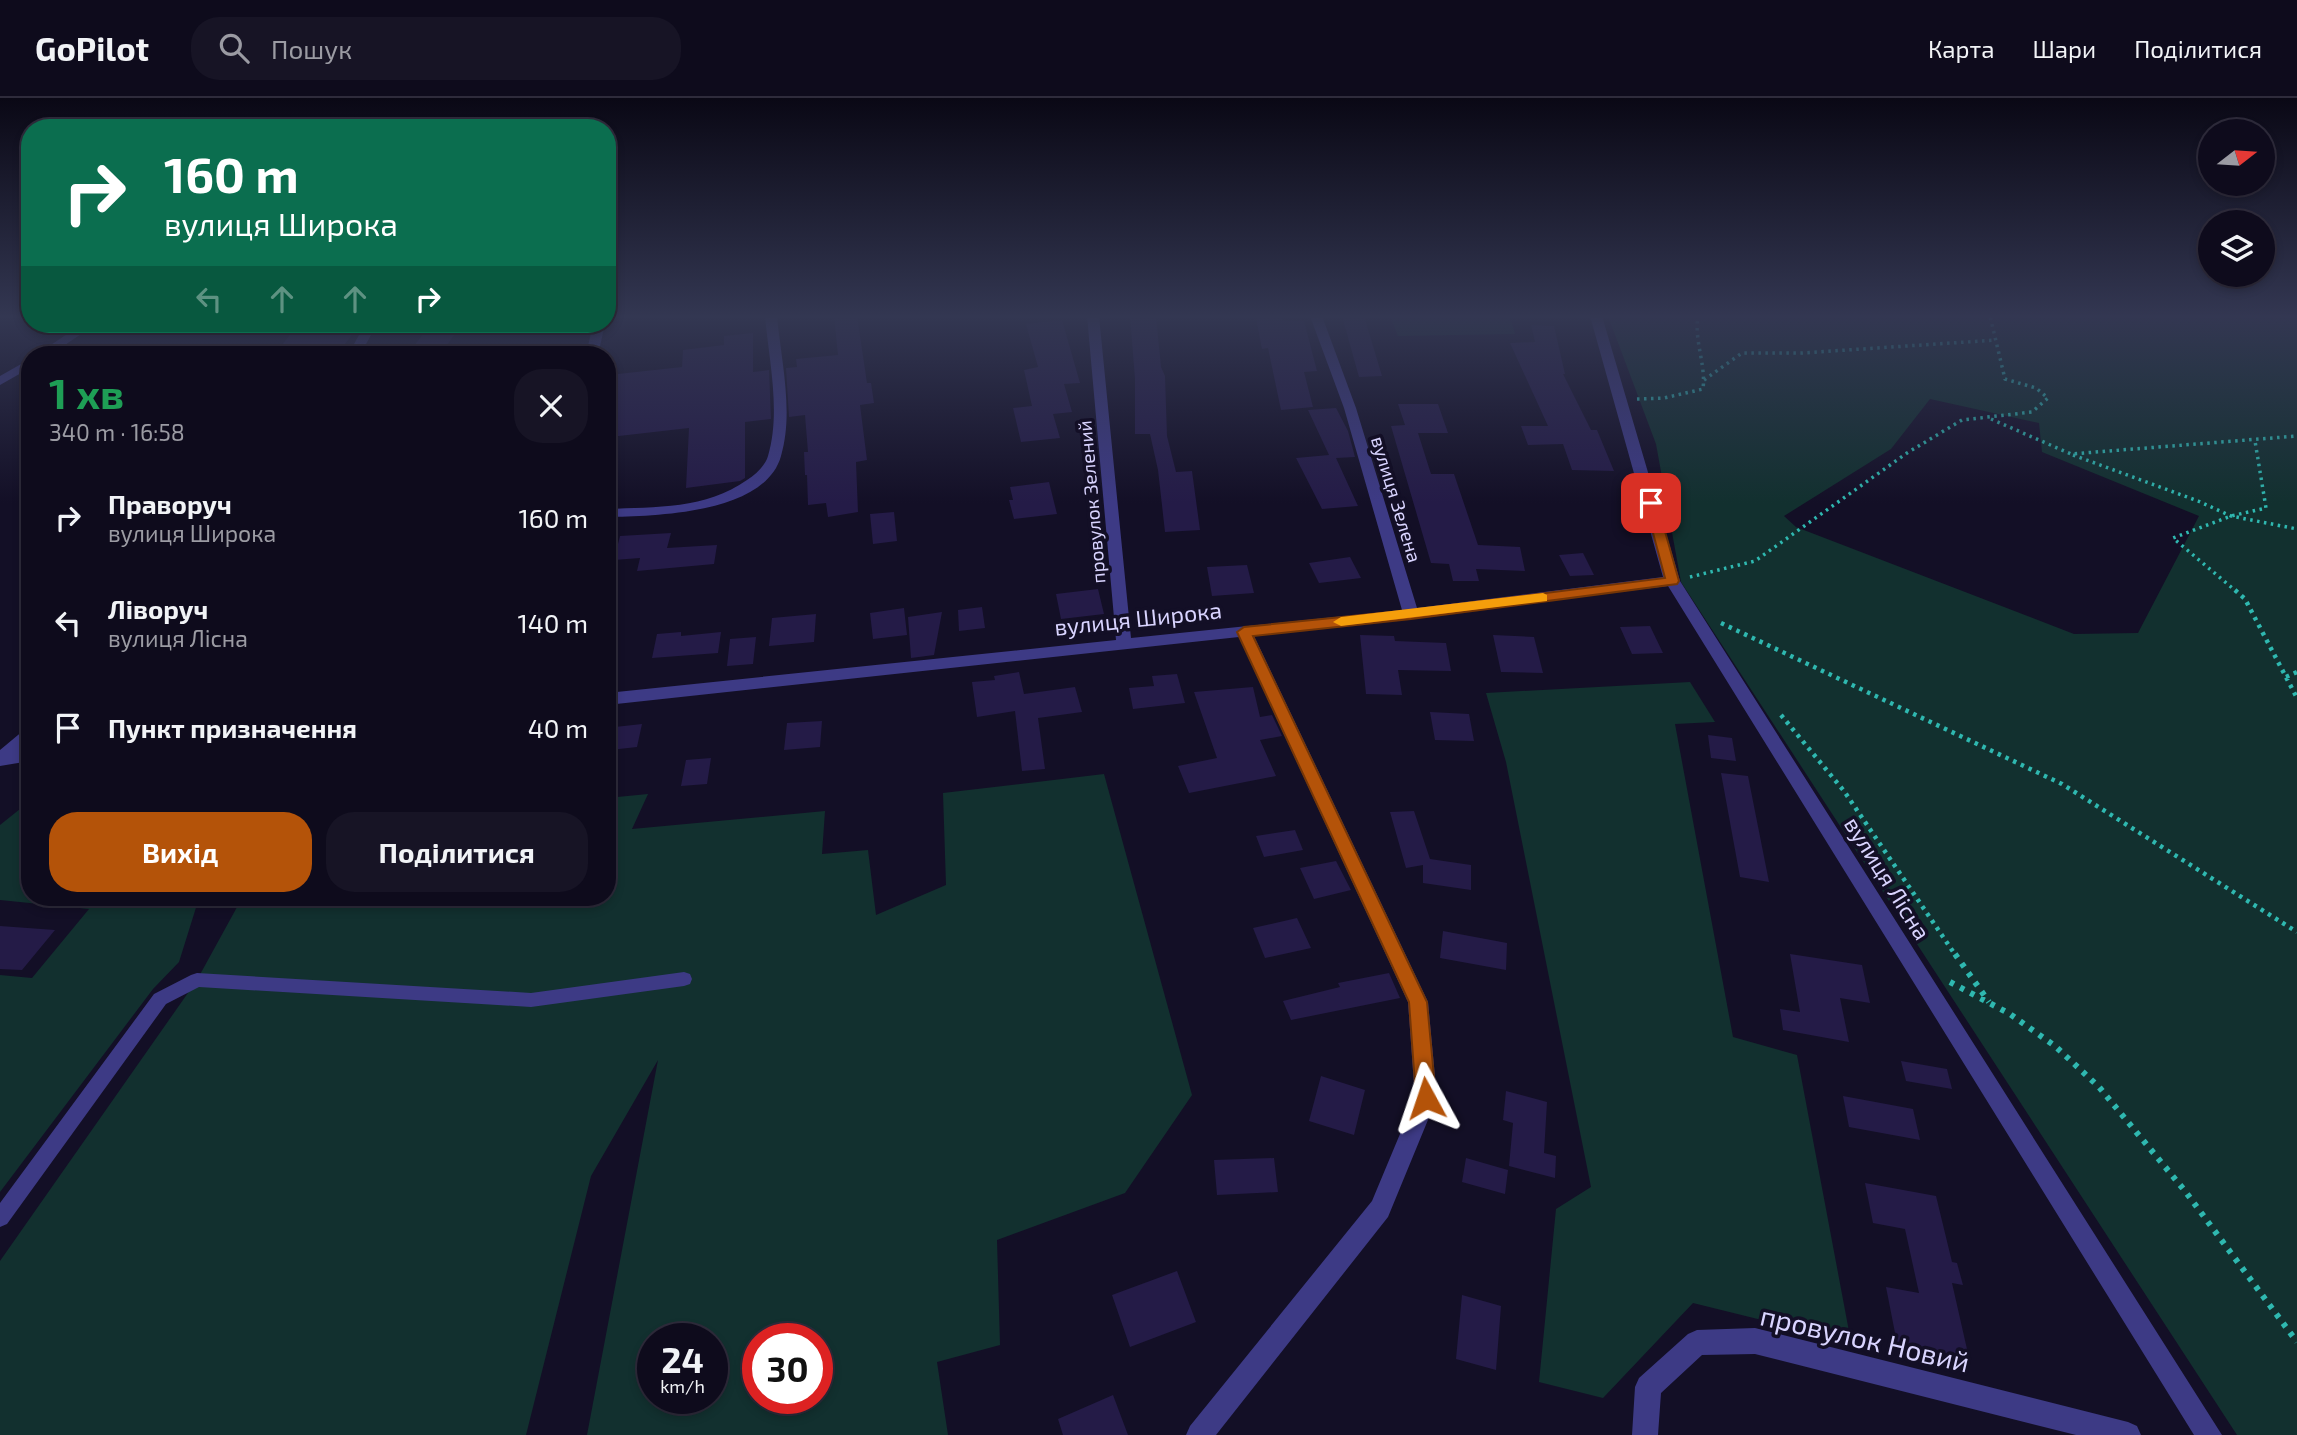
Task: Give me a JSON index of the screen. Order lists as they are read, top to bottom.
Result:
{
  "streets": {
    "street": [
      "вулиця Зелена",
      "провулок Зелений",
      "вулиця Широка",
      "вулиця Лісна",
      "провулок Новий"
    ]
  },
  "crossings": [
    ["вулиця Зелена", "вулиця Широка"],
    ["провулок Зелений", "вулиця Широка"],
    ["вулиця Широка", "вулиця Лісна"]
  ],
  "north": "right",
  "page": {
    "header": "GoPilot",
    "search": "Пошук",
    "nav": ["Карта", "Шари", "Поділитися"],
    "turn": ["160 m", "вулиця Широка"],
    "heading": ["1 хв", "340 m · 16:58"],
    "list": [
      {
        "name": "Праворуч",
        "note": "вулиця Широка",
        "value": "160 m"
      },
      {
        "name": "Ліворуч",
        "note": "вулиця Лісна",
        "value": "140 m"
      },
      {
        "name": "Пункт призначення",
        "value": "40 m"
      }
    ],
    "buttons": ["Вихід", "Поділитися"],
    "speed": "24 km/h",
    "limit": "30"
  }
}
